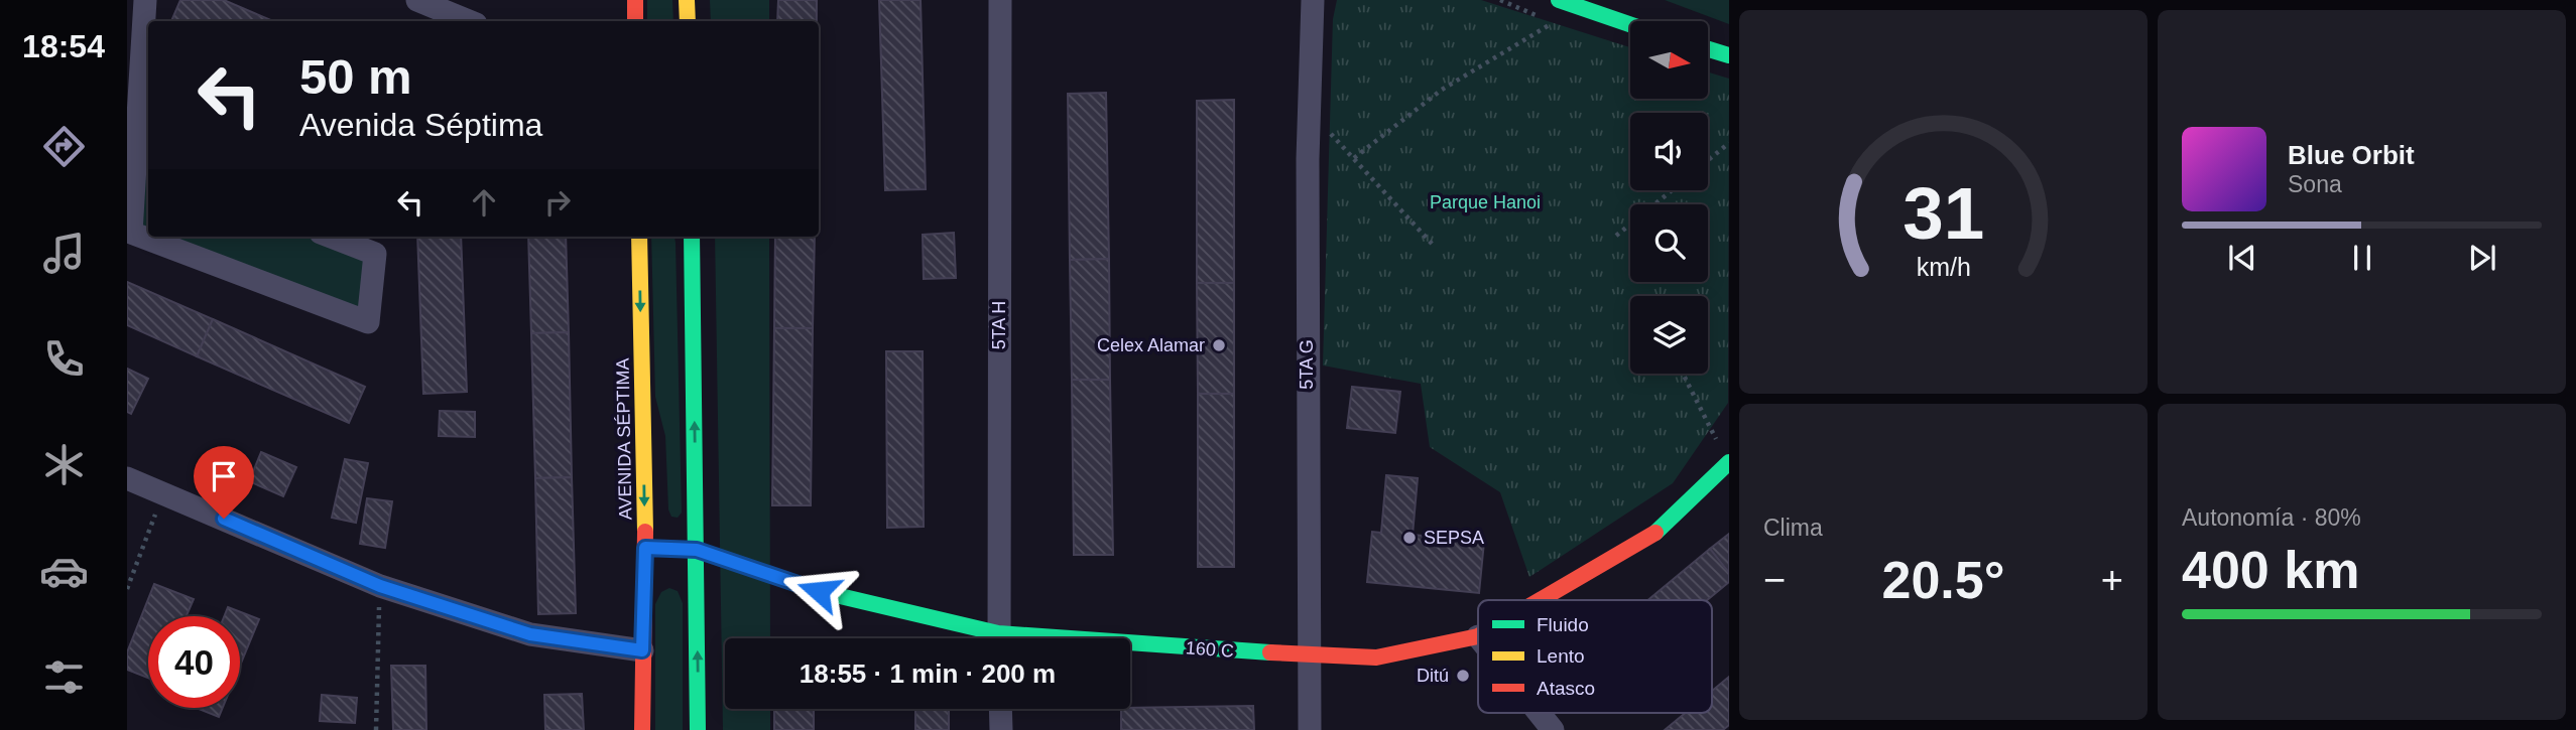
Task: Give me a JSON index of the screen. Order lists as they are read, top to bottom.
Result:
{
  "streets": {
    "main road": ["AVENIDA SÉPTIMA", "160 C"],
    "street": ["5TA H", "5TA G"]
  },
  "crossings": [
    ["5TA G", "160 C"],
    ["AVENIDA SÉPTIMA", "160 C"]
  ],
  "parks": ["Parque Hanoi"],
  "places": ["Celex Alamar", "SEPSA", "Ditú"],
  "legend": ["Fluido", "Lento", "Atasco"],
  "north": "right",
  "page": {
    "tabs": "18:54",
    "turn": ["50 m", "Avenida Séptima"],
    "song": ["Blue Orbit", "Sona"],
    "tile": [
      "Clima",
      ["Autonomía · 80%", "400 km"]
    ],
    "heat": ["−", "20.5°", "+"],
    "limit": "40",
    "trip": "18:55 · 1 min · 200 m",
    "gauge": ["31", "km/h"]
  }
}
